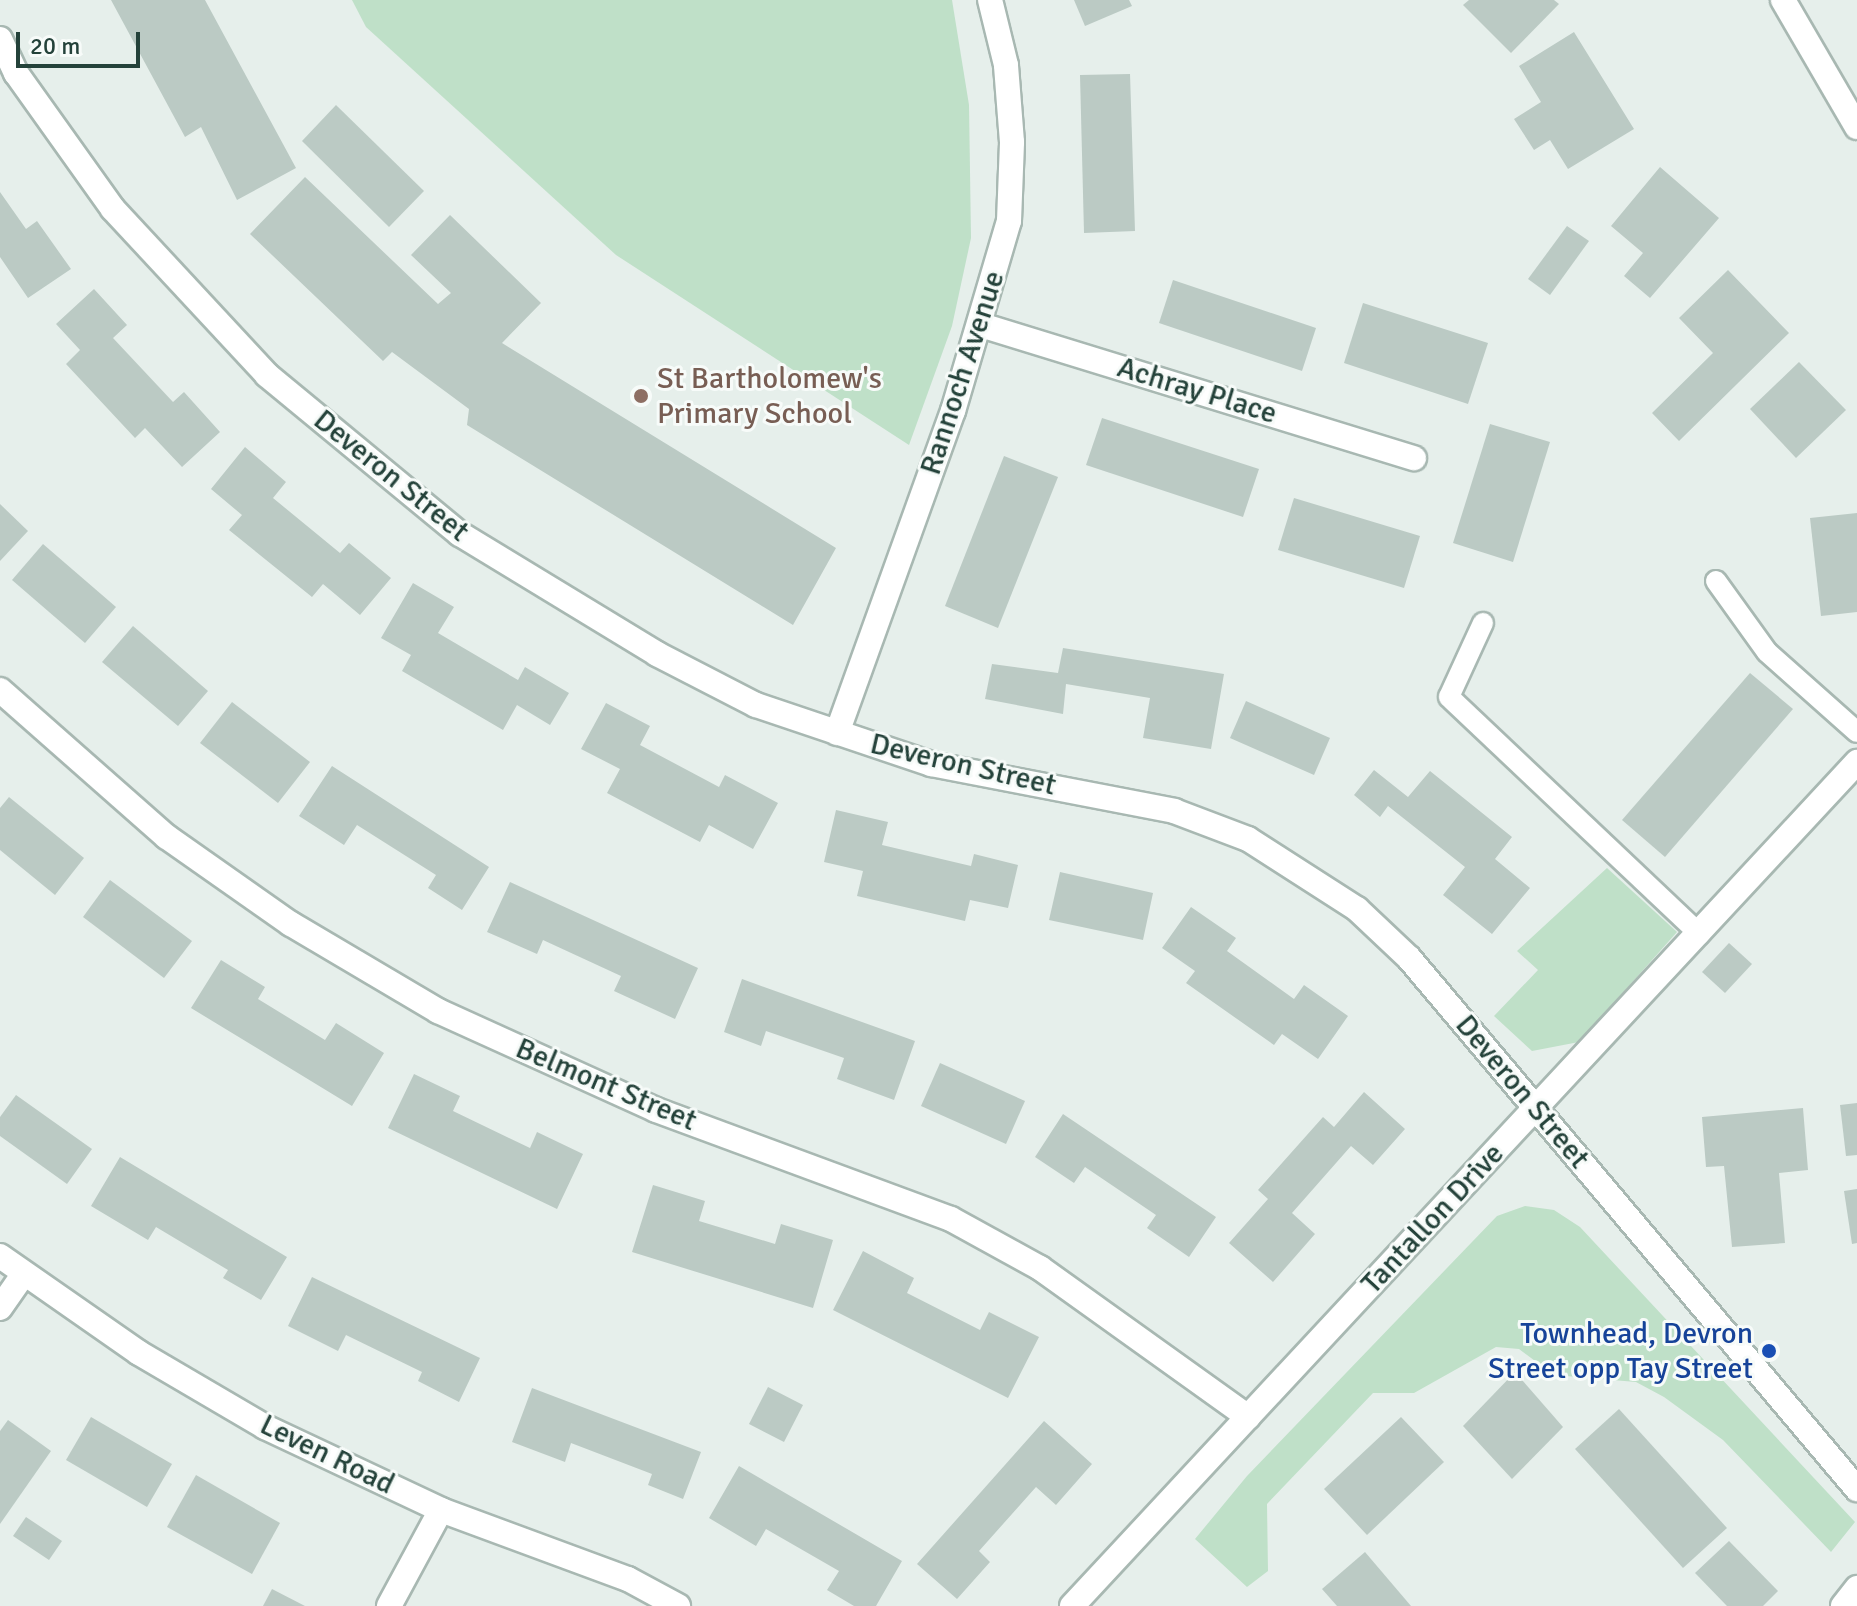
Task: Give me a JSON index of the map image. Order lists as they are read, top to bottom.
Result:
{
  "streets": {
    "street": [
      "Rannoch Avenue",
      "Achray Place",
      "Deveron Street",
      "Belmont Street",
      "Tantallon Drive",
      "Leven Road"
    ]
  },
  "crossings": [
    ["Rannoch Avenue", "Achray Place"],
    ["Rannoch Avenue", "Deveron Street"],
    ["Deveron Street", "Tantallon Drive"],
    ["Belmont Street", "Tantallon Drive"]
  ],
  "places": ["St Bartholomew's Primary School", "Townhead, Devron Street opp Tay Street"],
  "scale_bar": "20 m"
}
